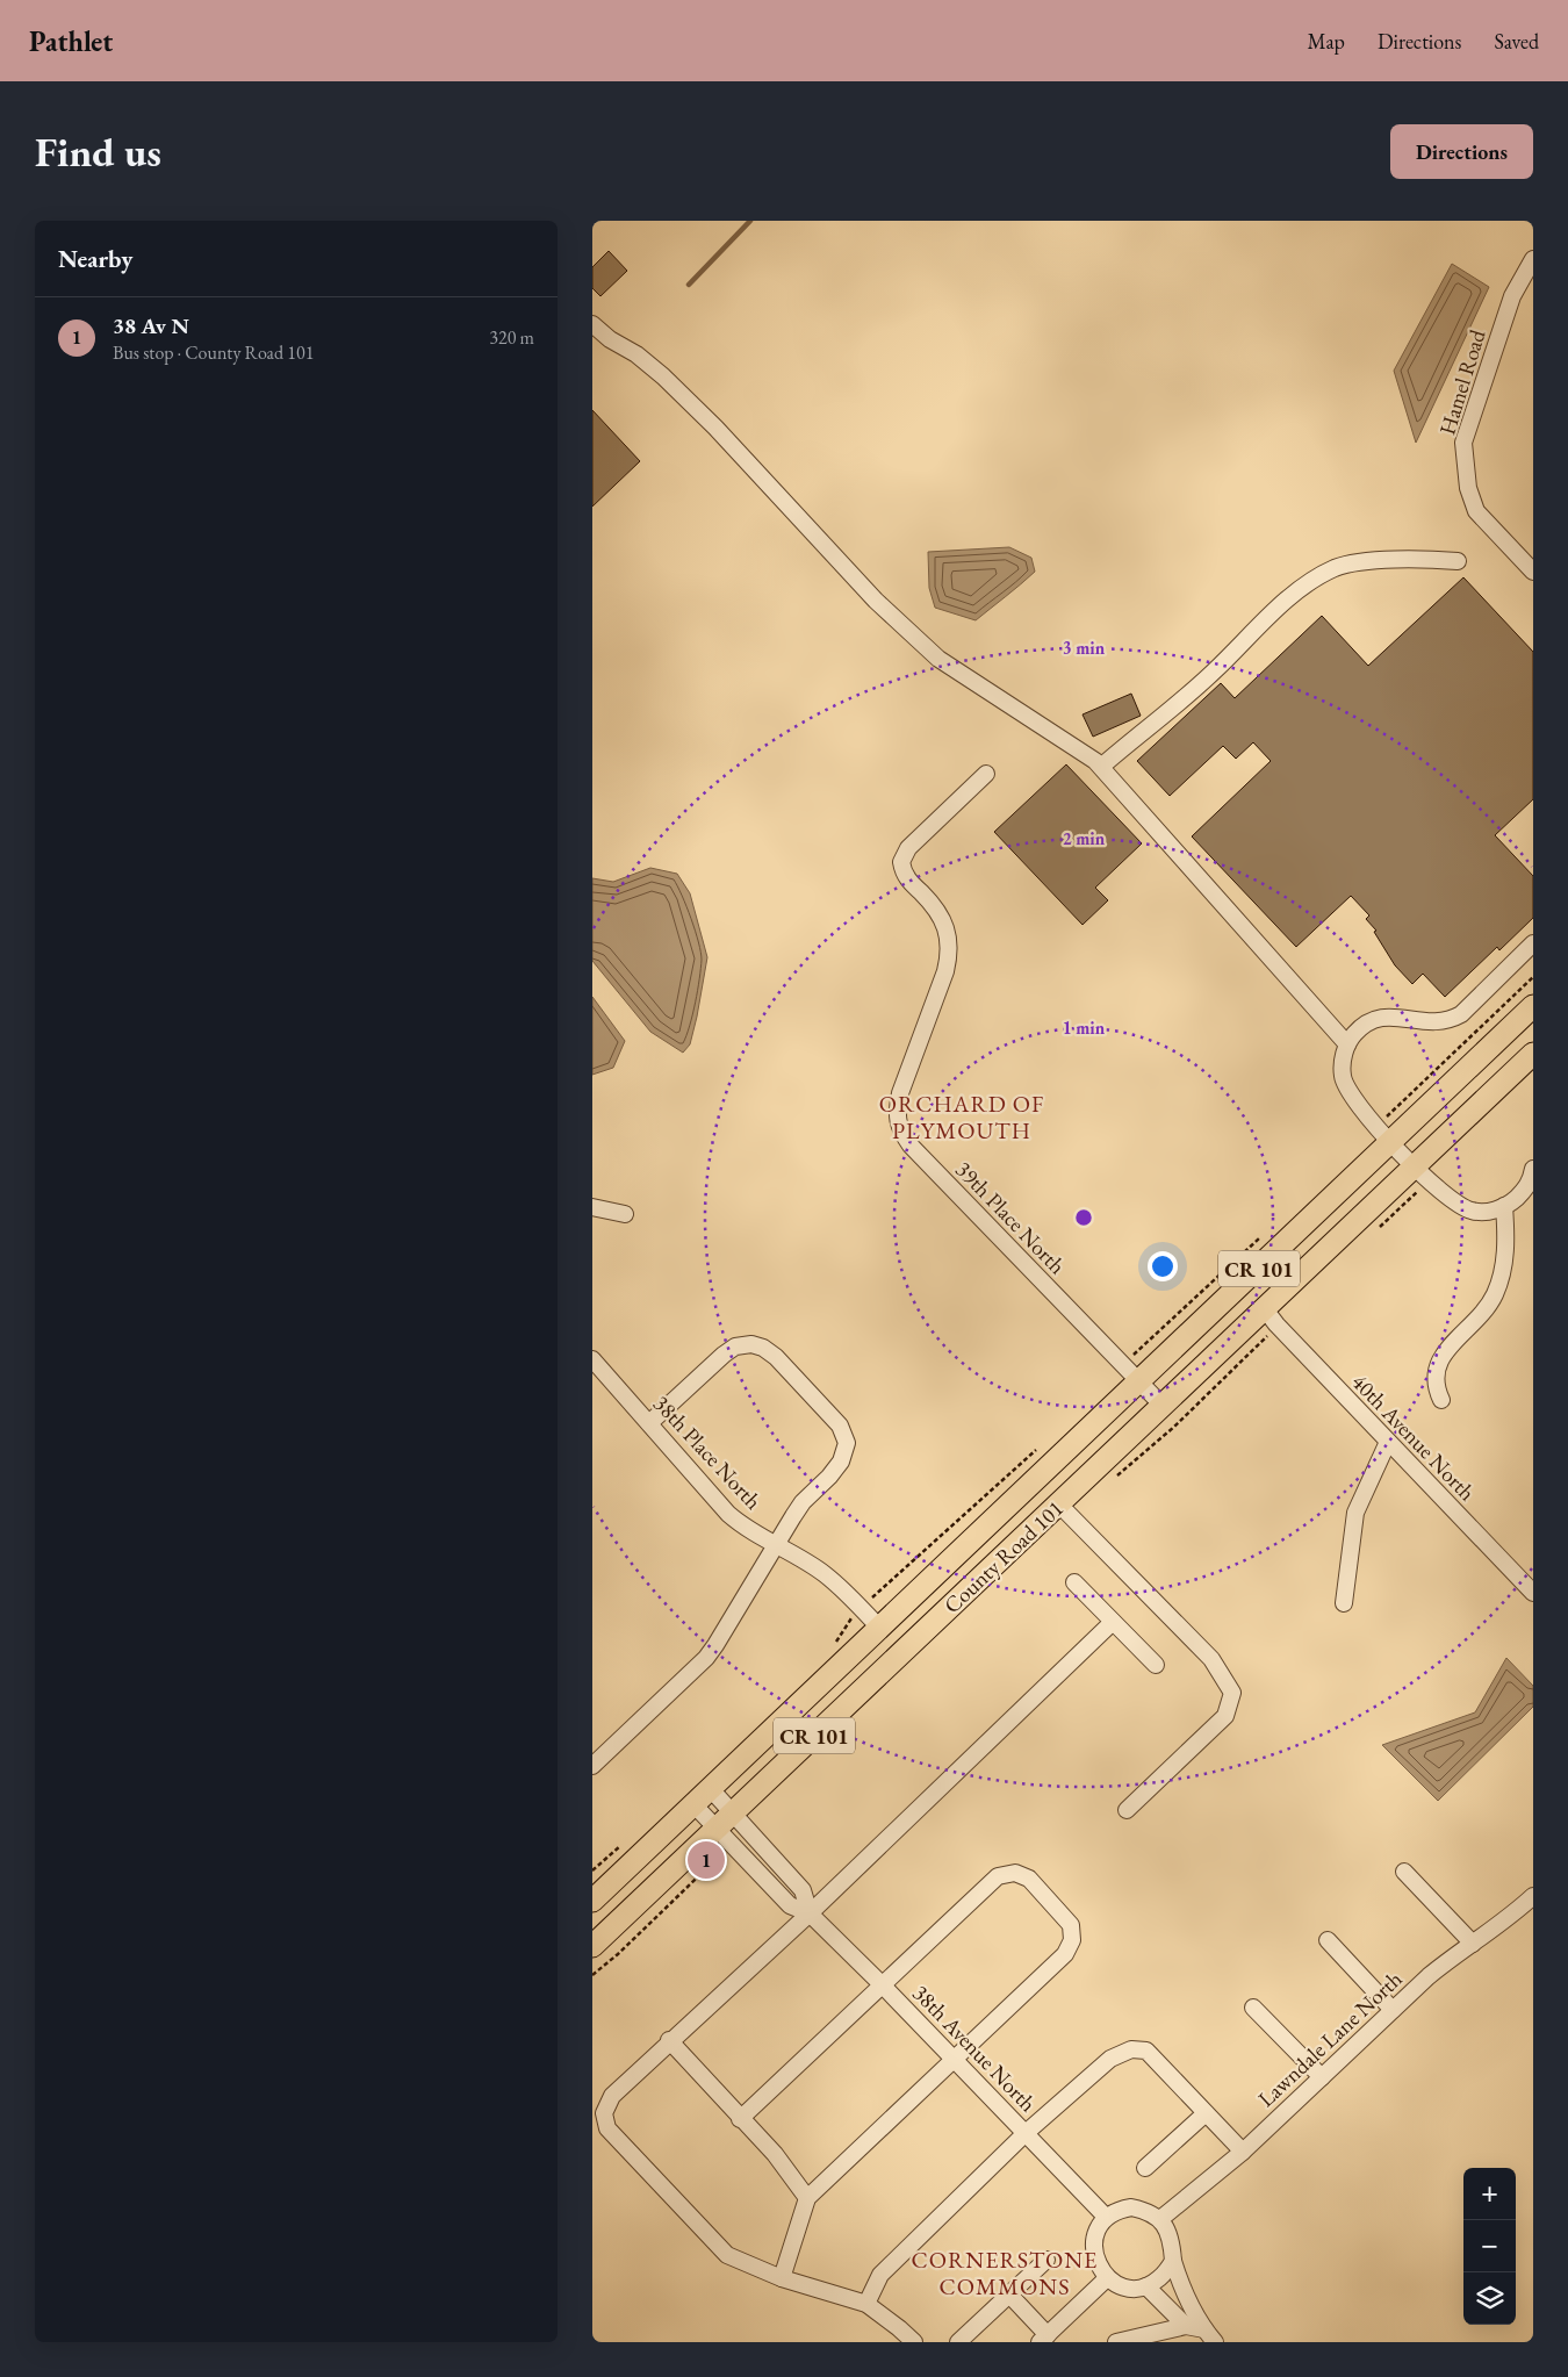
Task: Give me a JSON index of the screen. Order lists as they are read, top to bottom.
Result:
{
  "streets": {
    "main road": ["CR 101", "County Road 101"],
    "street": [
      "Hamel Road",
      "39th Place North",
      "40th Avenue North",
      "38th Place North",
      "Lawndale Lane North",
      "38th Avenue North"
    ]
  },
  "crossings": [
    ["39th Place North", "County Road 101"],
    ["40th Avenue North", "County Road 101"],
    ["38th Place North", "County Road 101"],
    ["County Road 101", "38th Avenue North"],
    ["Lawndale Lane North", "38th Avenue North"]
  ],
  "districts": ["ORCHARD OF PLYMOUTH", "CORNERSTONE COMMONS"],
  "page": {
    "header": "Pathlet",
    "nav": ["Map", "Directions", "Saved"],
    "buttons": "Directions",
    "title": "Find us",
    "heading": "Nearby",
    "list": [
      {
        "mark": "1",
        "name": "38 Av N",
        "note": "Bus stop · County Road 101",
        "value": "320 m"
      }
    ],
    "pins": "1",
    "map_buttons": ["+", "−"]
  },
  "rings": ["3 min", "2 min", "1 min"]
}
